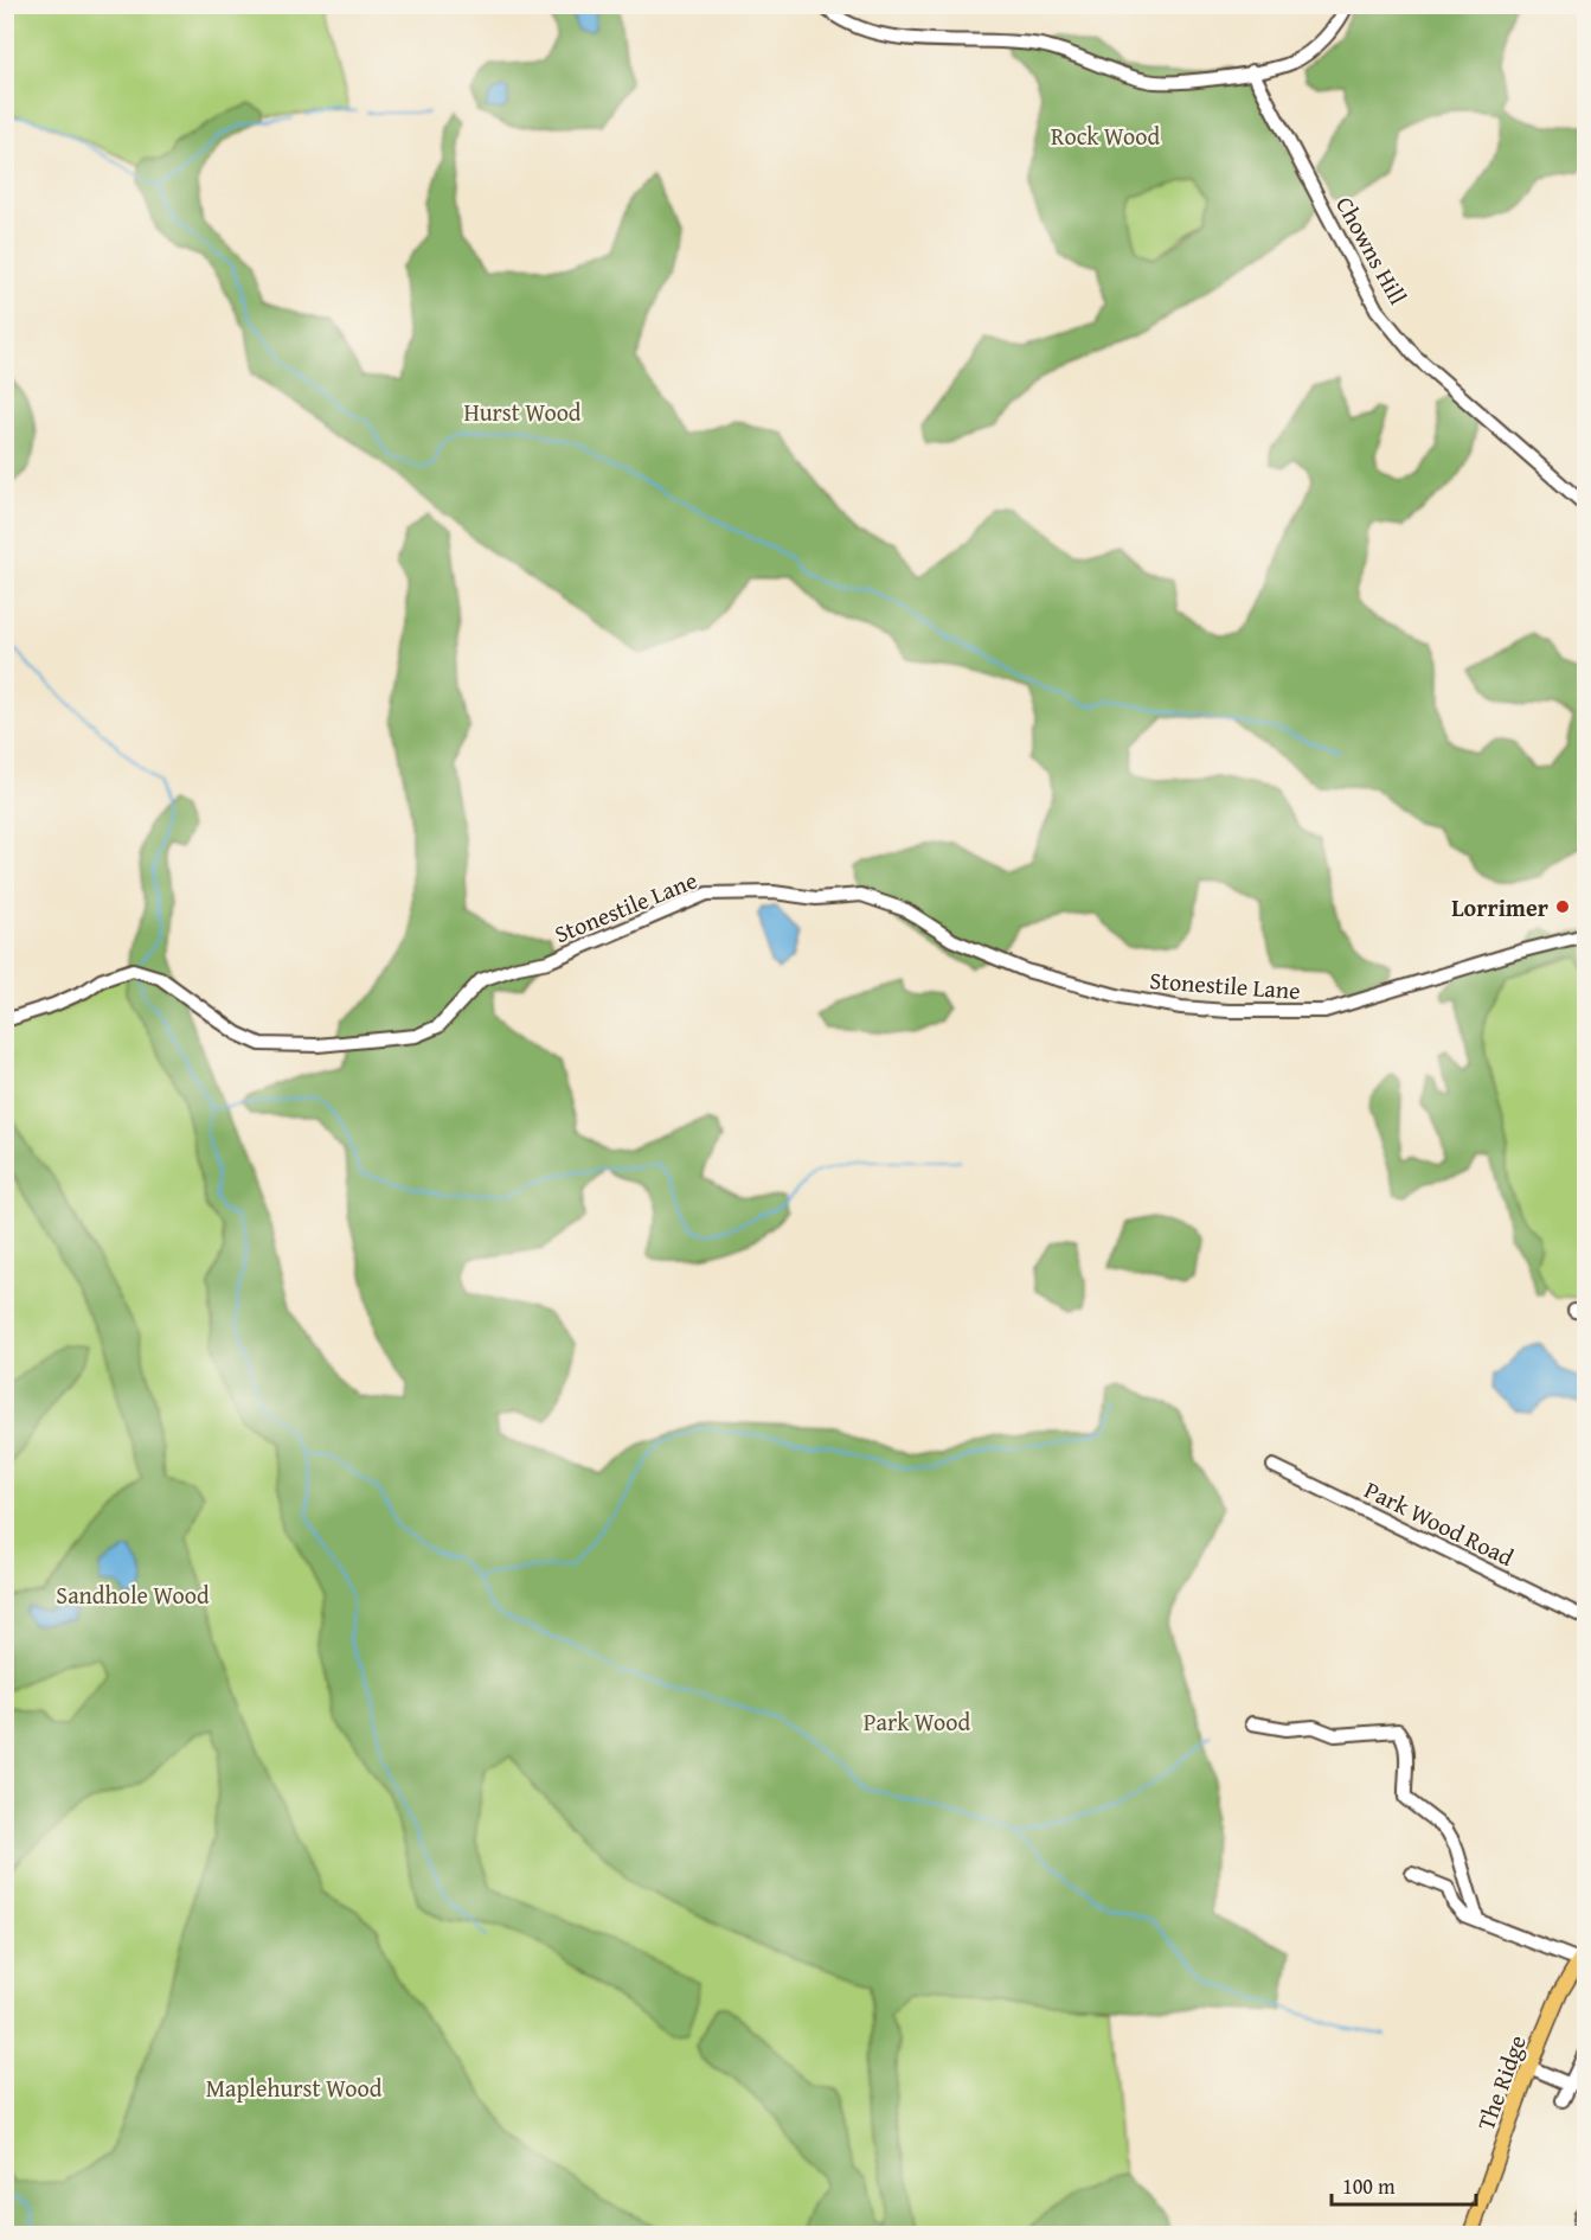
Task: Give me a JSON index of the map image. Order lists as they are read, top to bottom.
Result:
{
  "streets": {
    "main road": ["The Ridge"],
    "street": ["Chowns Hill", "Stonestile Lane", "Park Wood Road"]
  },
  "parks": [
    "Rock Wood",
    "Hurst Wood",
    "Sandhole Wood",
    "Park Wood",
    "Maplehurst Wood"
  ],
  "places": ["Lorrimer"],
  "scale_bar": "100 m"
}
